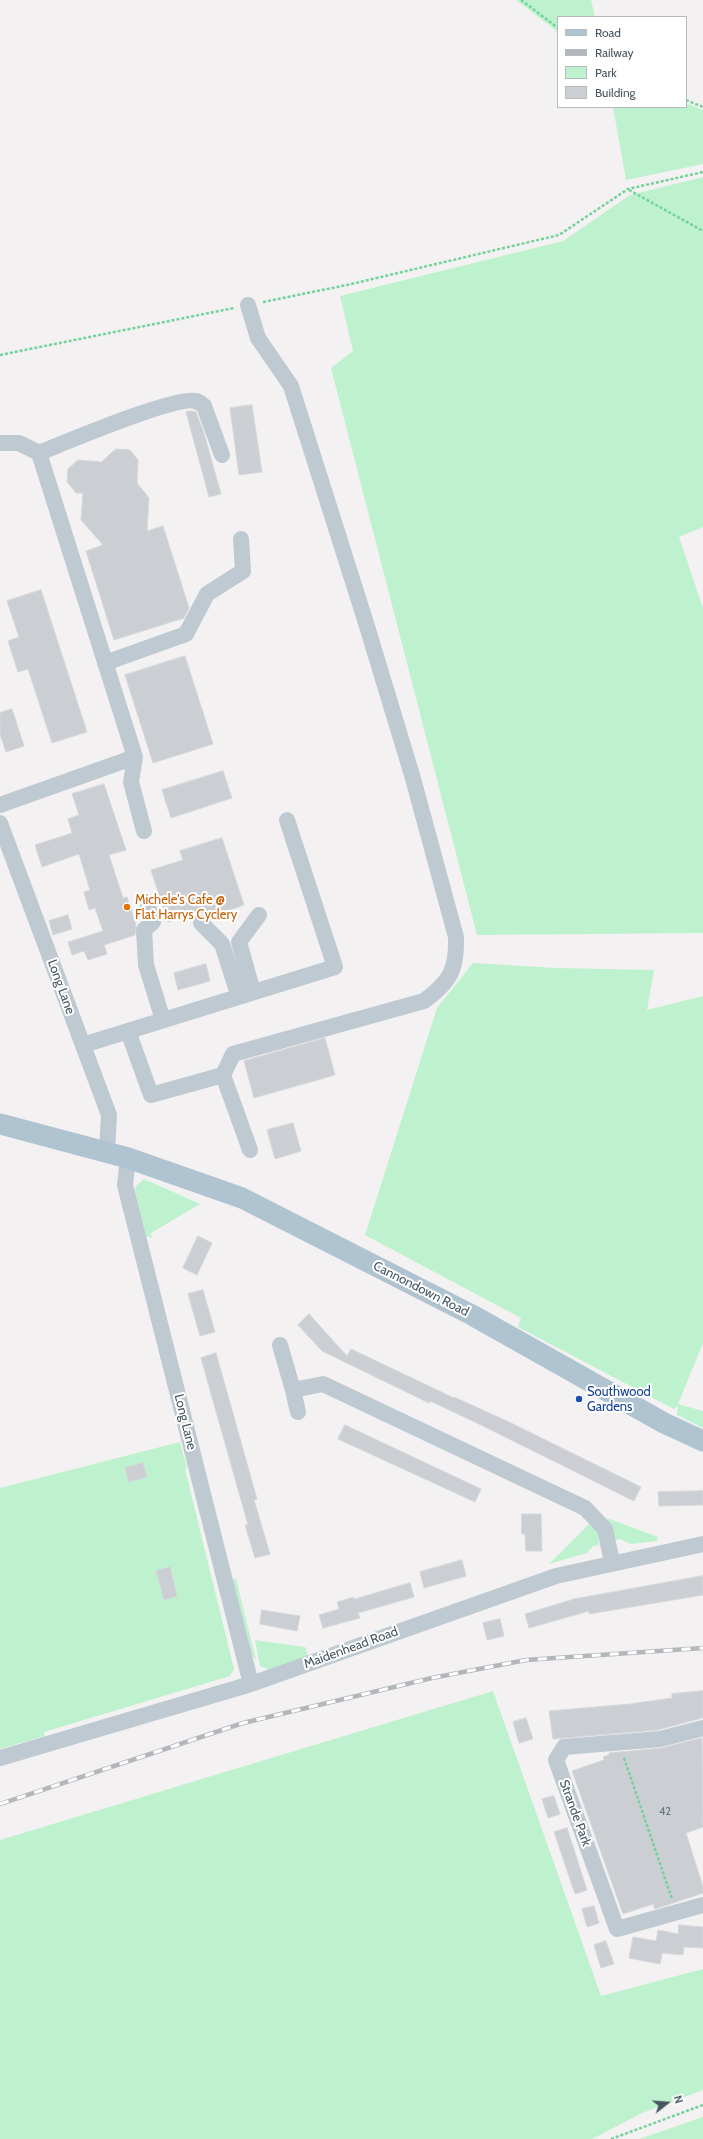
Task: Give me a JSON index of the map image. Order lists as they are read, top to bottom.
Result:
{
  "streets": {
    "main road": ["Cannondown Road"],
    "street": ["Long Lane", "Maidenhead Road", "Strande Park"]
  },
  "crossings": [
    ["Long Lane", "Cannondown Road"],
    ["Long Lane", "Maidenhead Road"]
  ],
  "places": ["Michele's Cafe @ Flat Harrys Cyclery", "Southwood Gardens"],
  "house_numbers": ["42"],
  "legend": [
    "Road",
    "Railway",
    "Park",
    "Building"
  ],
  "north": "right"
}
